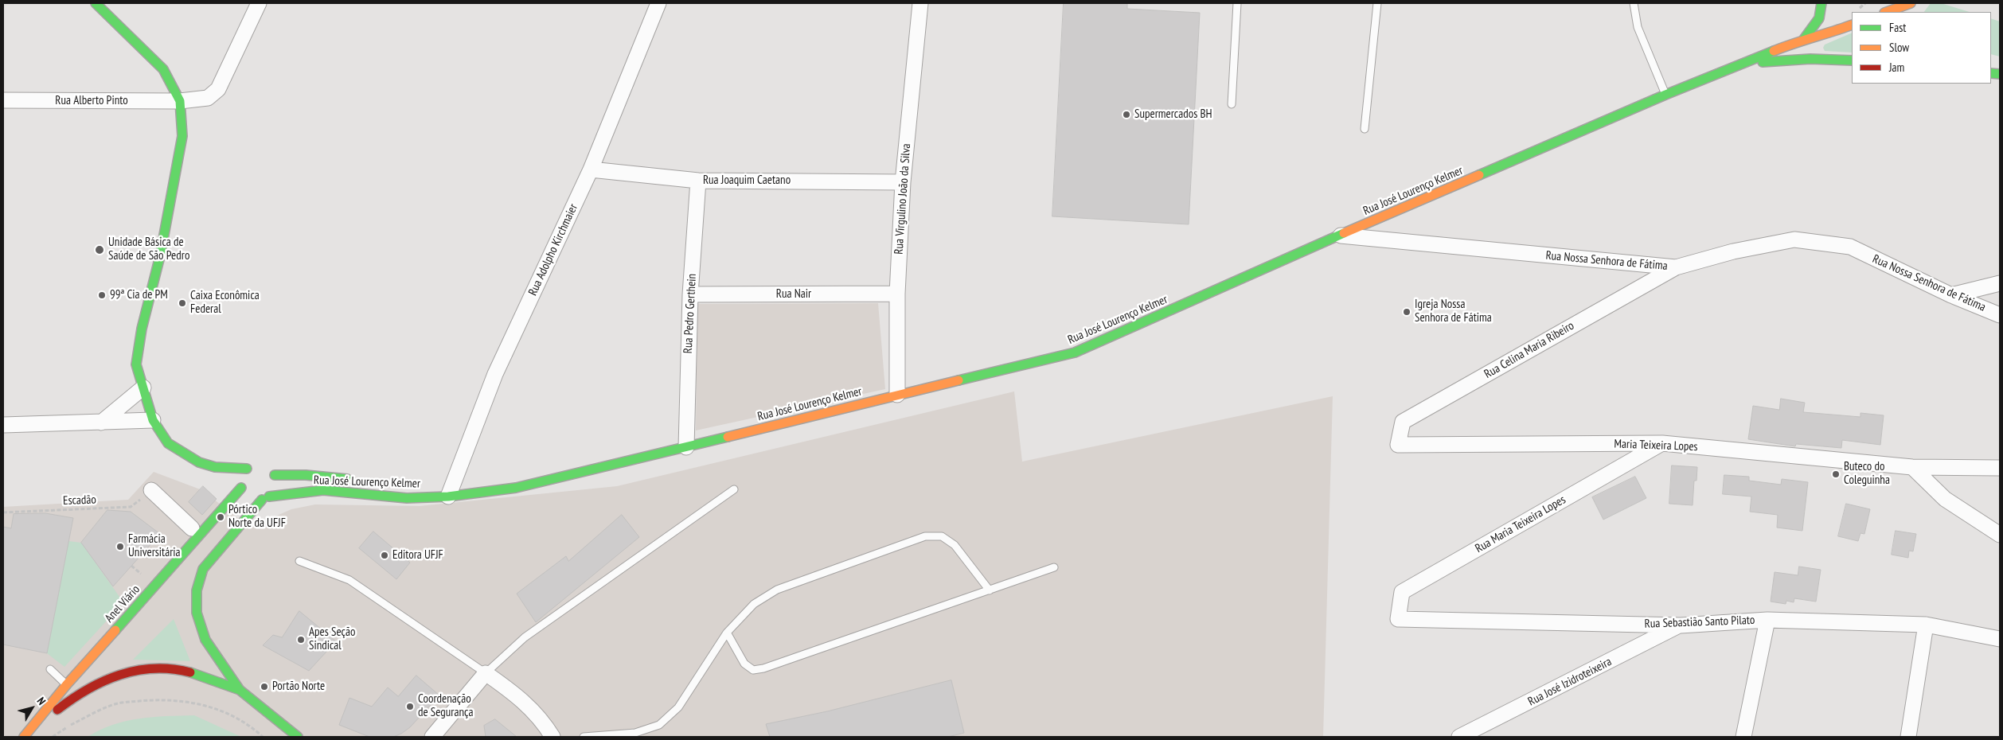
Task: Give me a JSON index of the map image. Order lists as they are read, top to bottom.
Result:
{
  "streets": {
    "main road": ["Rua José Lourenço Kelmer", "Anel Viário"],
    "street": [
      "Rua Alberto Pinto",
      "Rua Joaquim Caetano",
      "Rua Virgulino João da Silva",
      "Rua Adolpho Kirchmaier",
      "Rua Nossa Senhora de Fátima",
      "Rua Nair",
      "Rua Pedro Gerthein",
      "Rua Celina Maria Ribeiro",
      "Maria Teixeira Lopes",
      "Rua Maria Teixeira Lopes",
      "Rua Sebastião Santo Pilato",
      "Rua José Izidroteixeira"
    ],
    "path": ["Escadão"]
  },
  "crossings": [
    ["Rua Joaquim Caetano", "Rua Virgulino João da Silva"],
    ["Rua Joaquim Caetano", "Rua Adolpho Kirchmaier"],
    ["Rua Joaquim Caetano", "Rua Pedro Gerthein"],
    ["Rua José Lourenço Kelmer", "Rua Virgulino João da Silva"],
    ["Rua José Lourenço Kelmer", "Rua Adolpho Kirchmaier"],
    ["Rua José Lourenço Kelmer", "Rua Nossa Senhora de Fátima"],
    ["Rua José Lourenço Kelmer", "Rua Pedro Gerthein"],
    ["Rua José Lourenço Kelmer", "Anel Viário"],
    ["Rua Virgulino João da Silva", "Rua Nair"],
    ["Rua Nossa Senhora de Fátima", "Rua Celina Maria Ribeiro"],
    ["Rua Nair", "Rua Pedro Gerthein"],
    ["Rua Celina Maria Ribeiro", "Maria Teixeira Lopes"],
    ["Maria Teixeira Lopes", "Rua Maria Teixeira Lopes"],
    ["Rua Maria Teixeira Lopes", "Rua Sebastião Santo Pilato"],
    ["Rua Sebastião Santo Pilato", "Rua José Izidroteixeira"]
  ],
  "places": [
    "Supermercados BH",
    "Unidade Básica de Saúde de São Pedro",
    "99ª Cia de PM",
    "Caixa Econômica Federal",
    "Igreja Nossa Senhora de Fátima",
    "Buteco do Coleguinha",
    "Pórtico Norte da UFJF",
    "Farmácia Universitária",
    "Editora UFJF",
    "Apes Seção Sindical",
    "Portão Norte",
    "Coordenação de Segurança"
  ],
  "legend": ["Fast", "Slow", "Jam"],
  "north": "top right"
}
